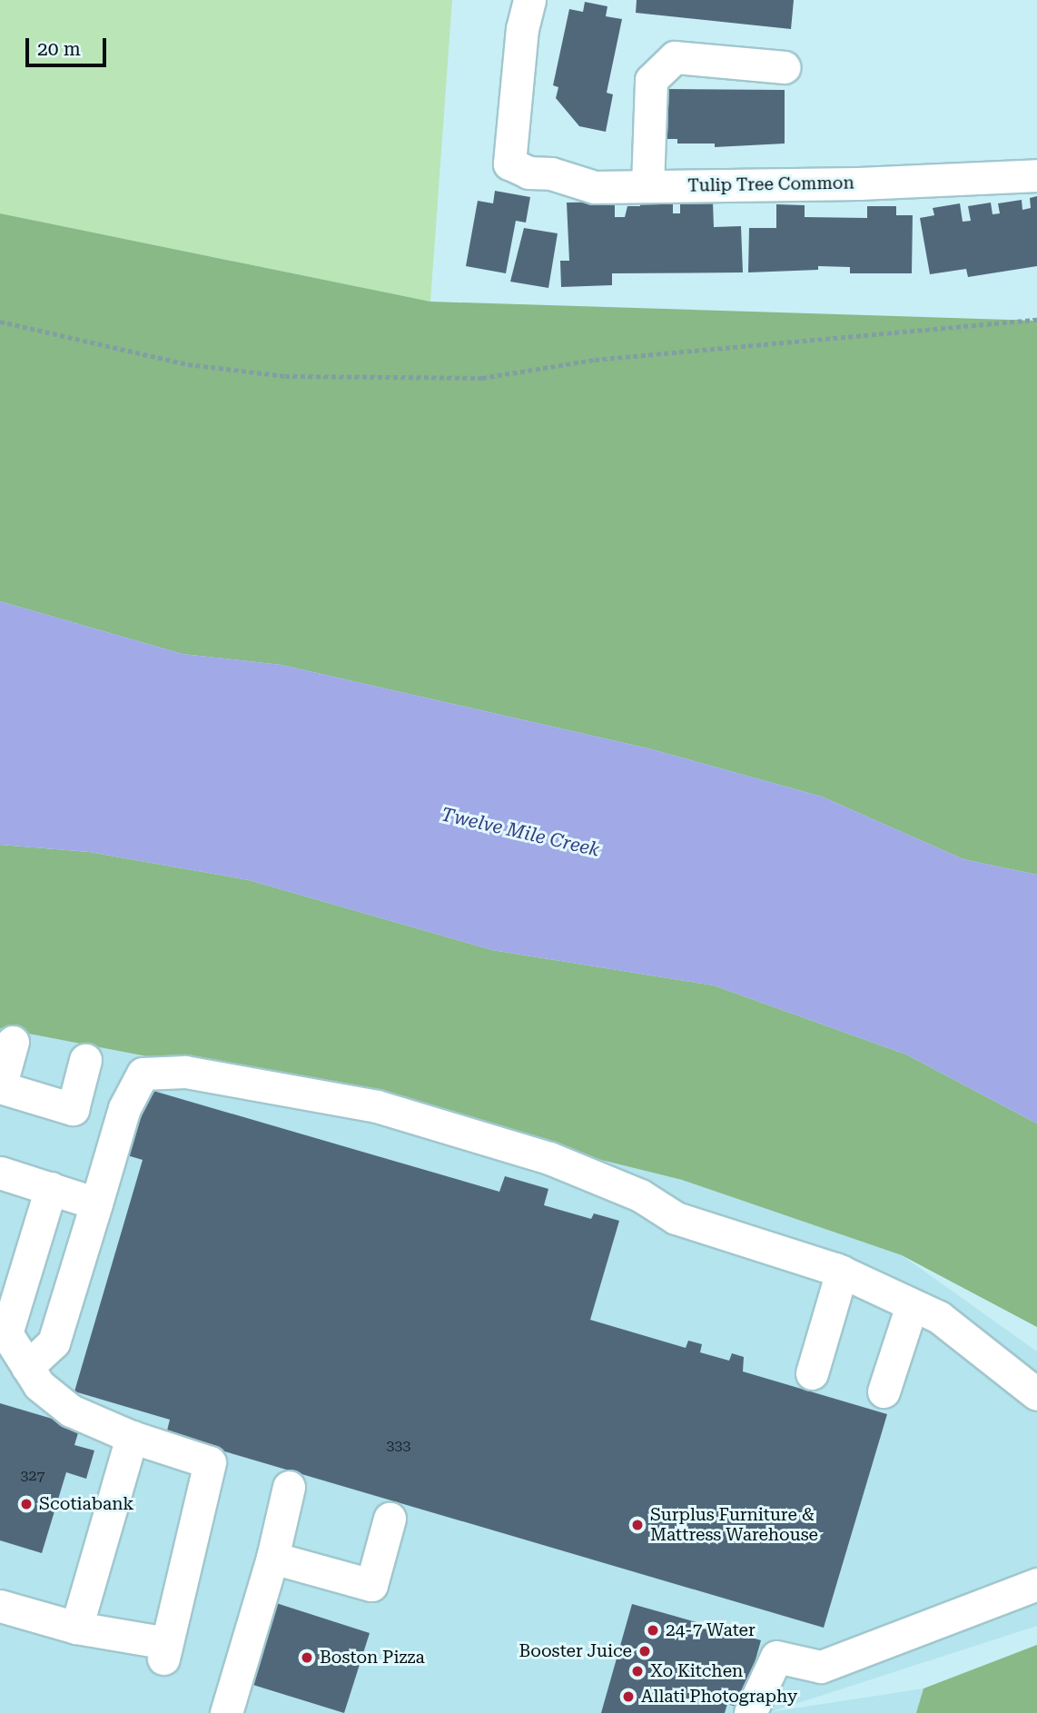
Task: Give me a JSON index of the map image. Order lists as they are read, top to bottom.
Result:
{
  "streets": {
    "street": ["Tulip Tree Common"]
  },
  "water": ["Twelve Mile Creek"],
  "places": [
    "Scotiabank",
    "Surplus Furniture & Mattress Warehouse",
    "24-7 Water",
    "Booster Juice",
    "Boston Pizza",
    "Xo Kitchen",
    "Allati Photography"
  ],
  "house_numbers": ["333", "327"],
  "scale_bar": "20 m"
}
